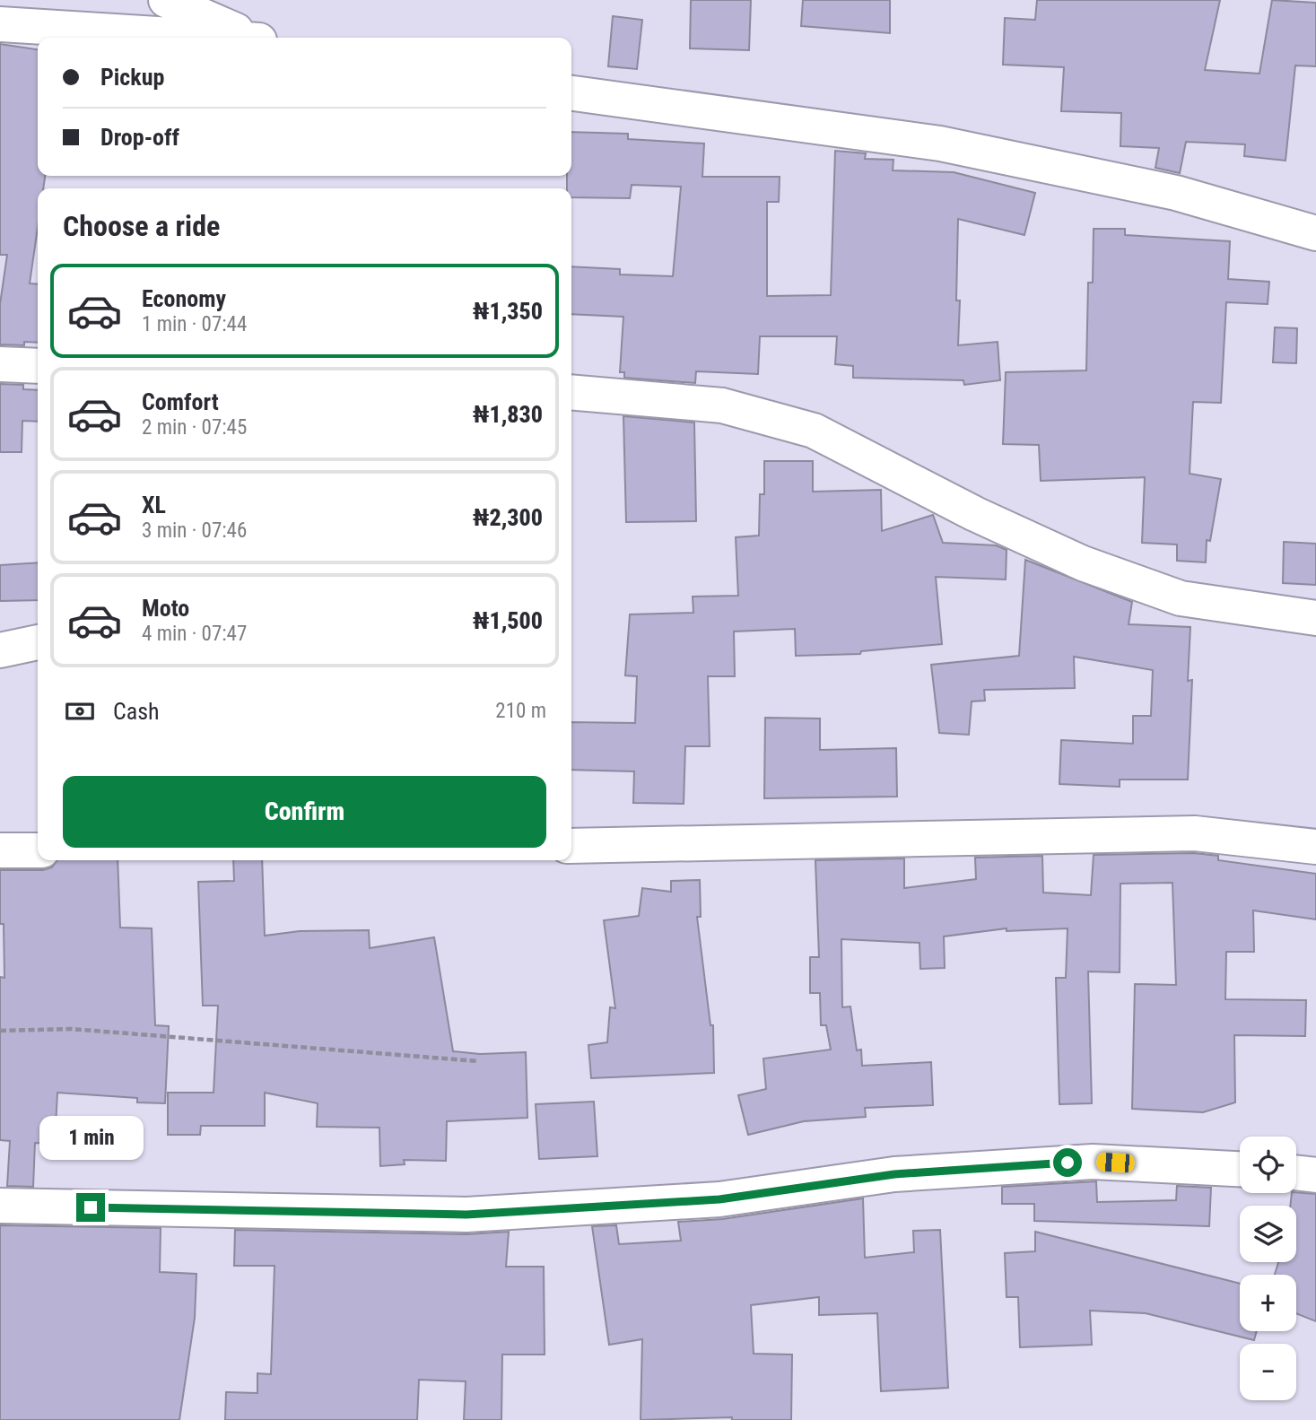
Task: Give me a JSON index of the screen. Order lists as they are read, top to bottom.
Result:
{
  "page": {
    "banner": ["Pickup", "Drop-off"],
    "heading": "Choose a ride",
    "list": [
      {
        "name": "Economy",
        "note": "1 min · 07:44",
        "value": "₦1,350"
      },
      {
        "name": "Comfort",
        "note": "2 min · 07:45",
        "value": "₦1,830"
      },
      {
        "name": "XL",
        "note": "3 min · 07:46",
        "value": "₦2,300"
      },
      {
        "name": "Moto",
        "note": "4 min · 07:47",
        "value": "₦1,500"
      }
    ],
    "pay": ["Cash", "210 m"],
    "buttons": "Confirm",
    "bubble": "1 min",
    "map_buttons": ["+", "−"]
  }
}
